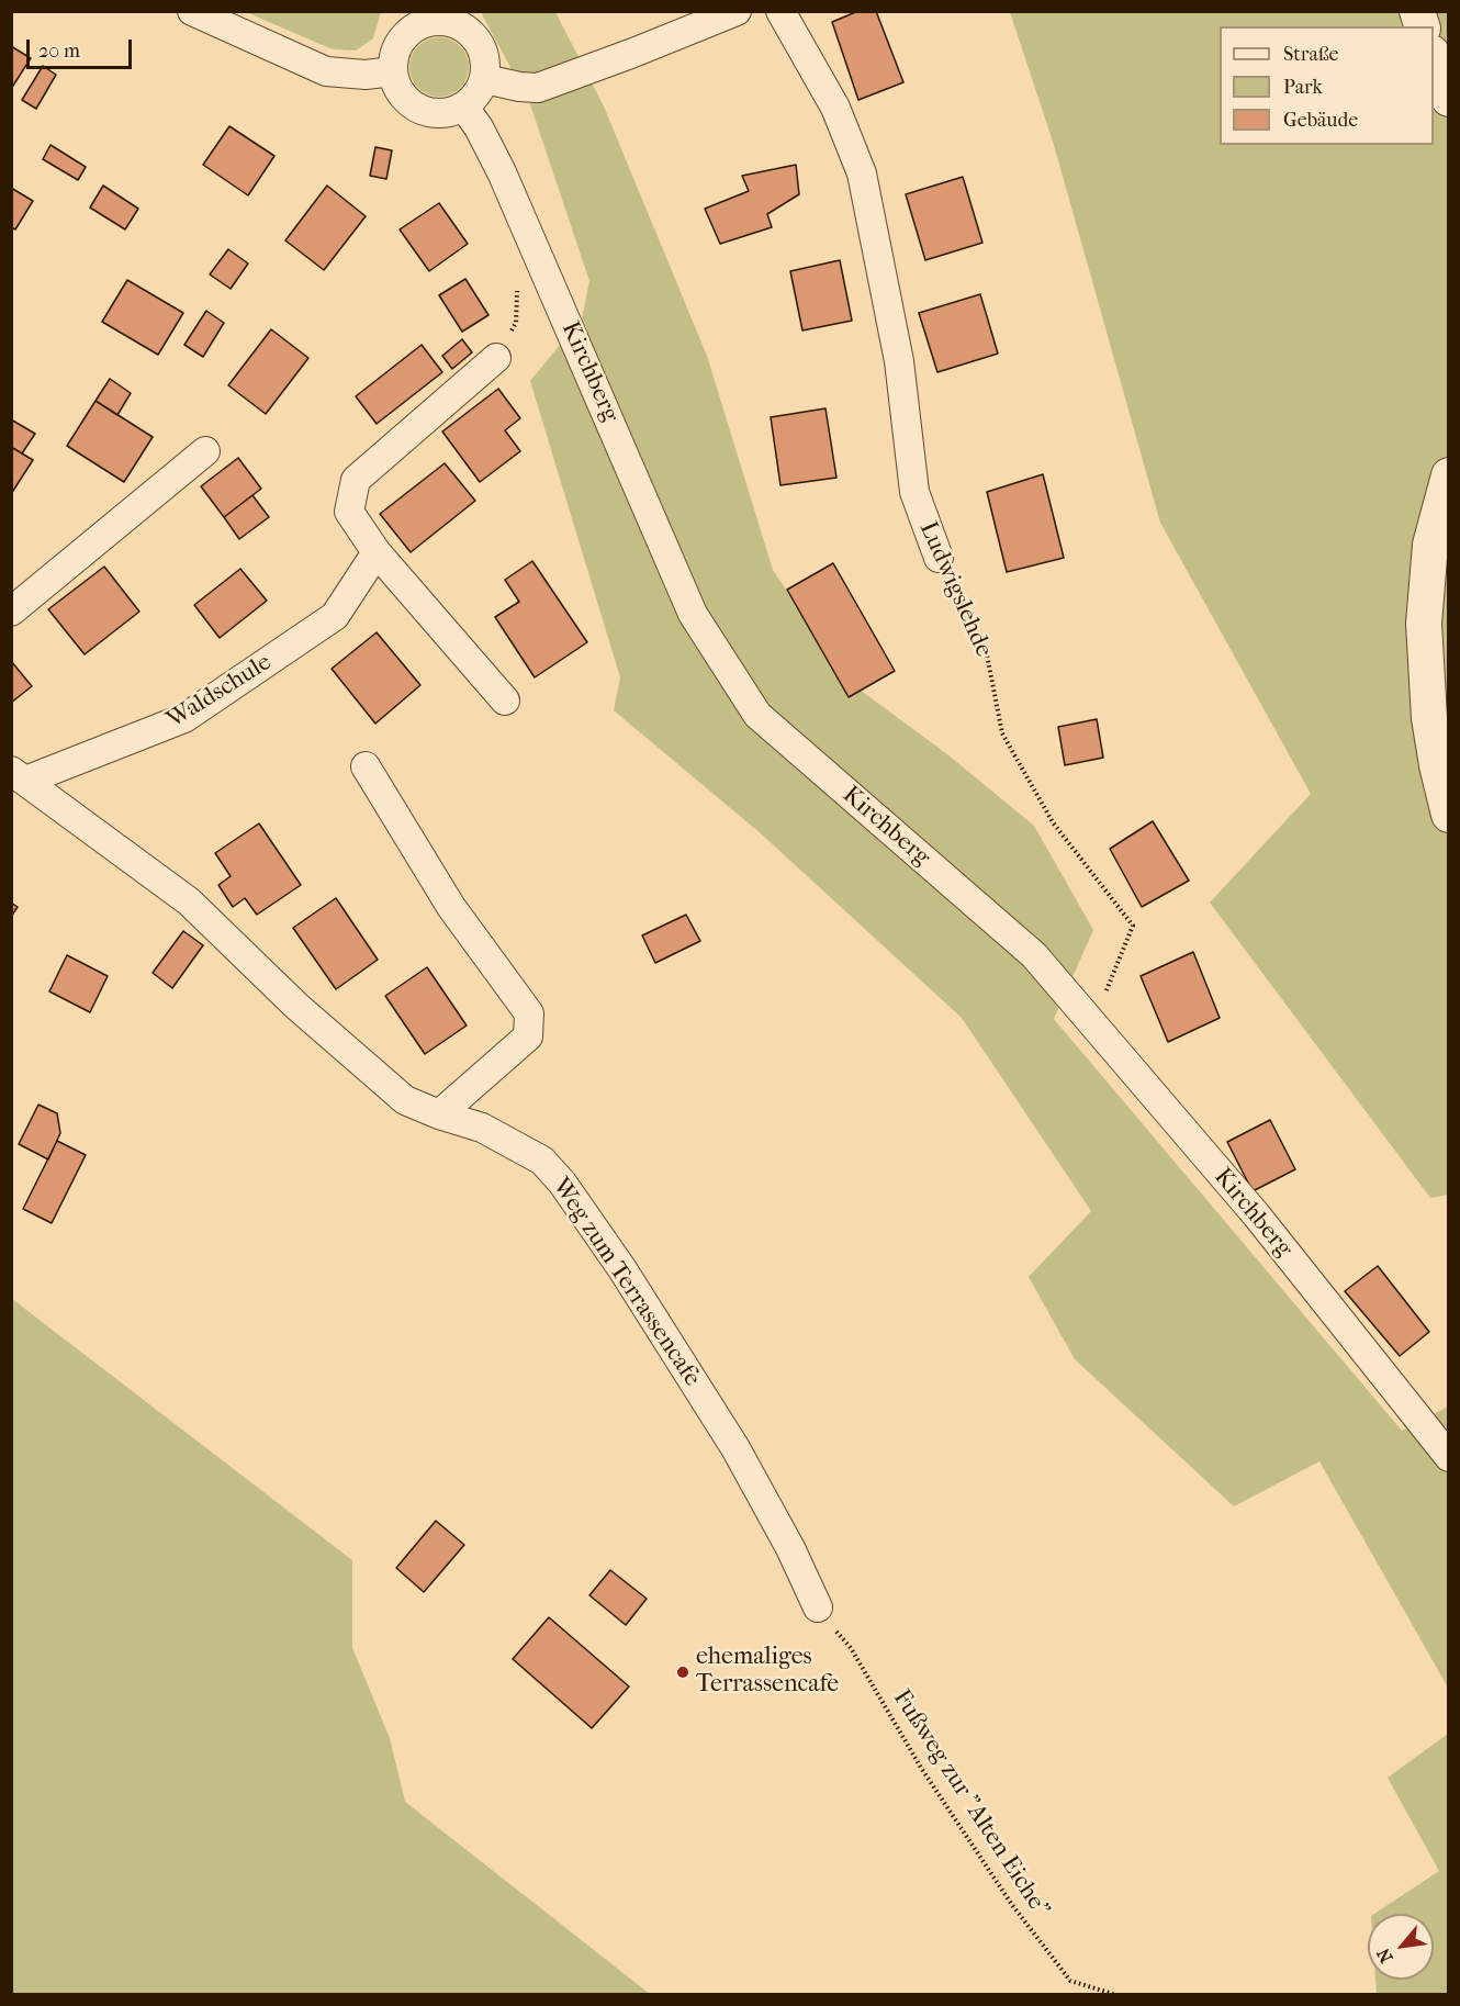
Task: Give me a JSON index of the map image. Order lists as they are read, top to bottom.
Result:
{
  "streets": {
    "street": [
      "Kirchberg",
      "Ludwigslehde",
      "Waldschule",
      "Weg zum Terrassencafe"
    ],
    "path": ["Fußweg zur \"Alten Eiche\""]
  },
  "crossings": [
    ["Kirchberg", "Ludwigslehde"],
    ["Waldschule", "Weg zum Terrassencafe"],
    ["Weg zum Terrassencafe", "Fußweg zur \"Alten Eiche\""]
  ],
  "places": ["ehemaliges Terrassencafe"],
  "legend": ["Straße", "Park", "Gebäude"],
  "scale_bar": "20 m",
  "north": "bottom left"
}
